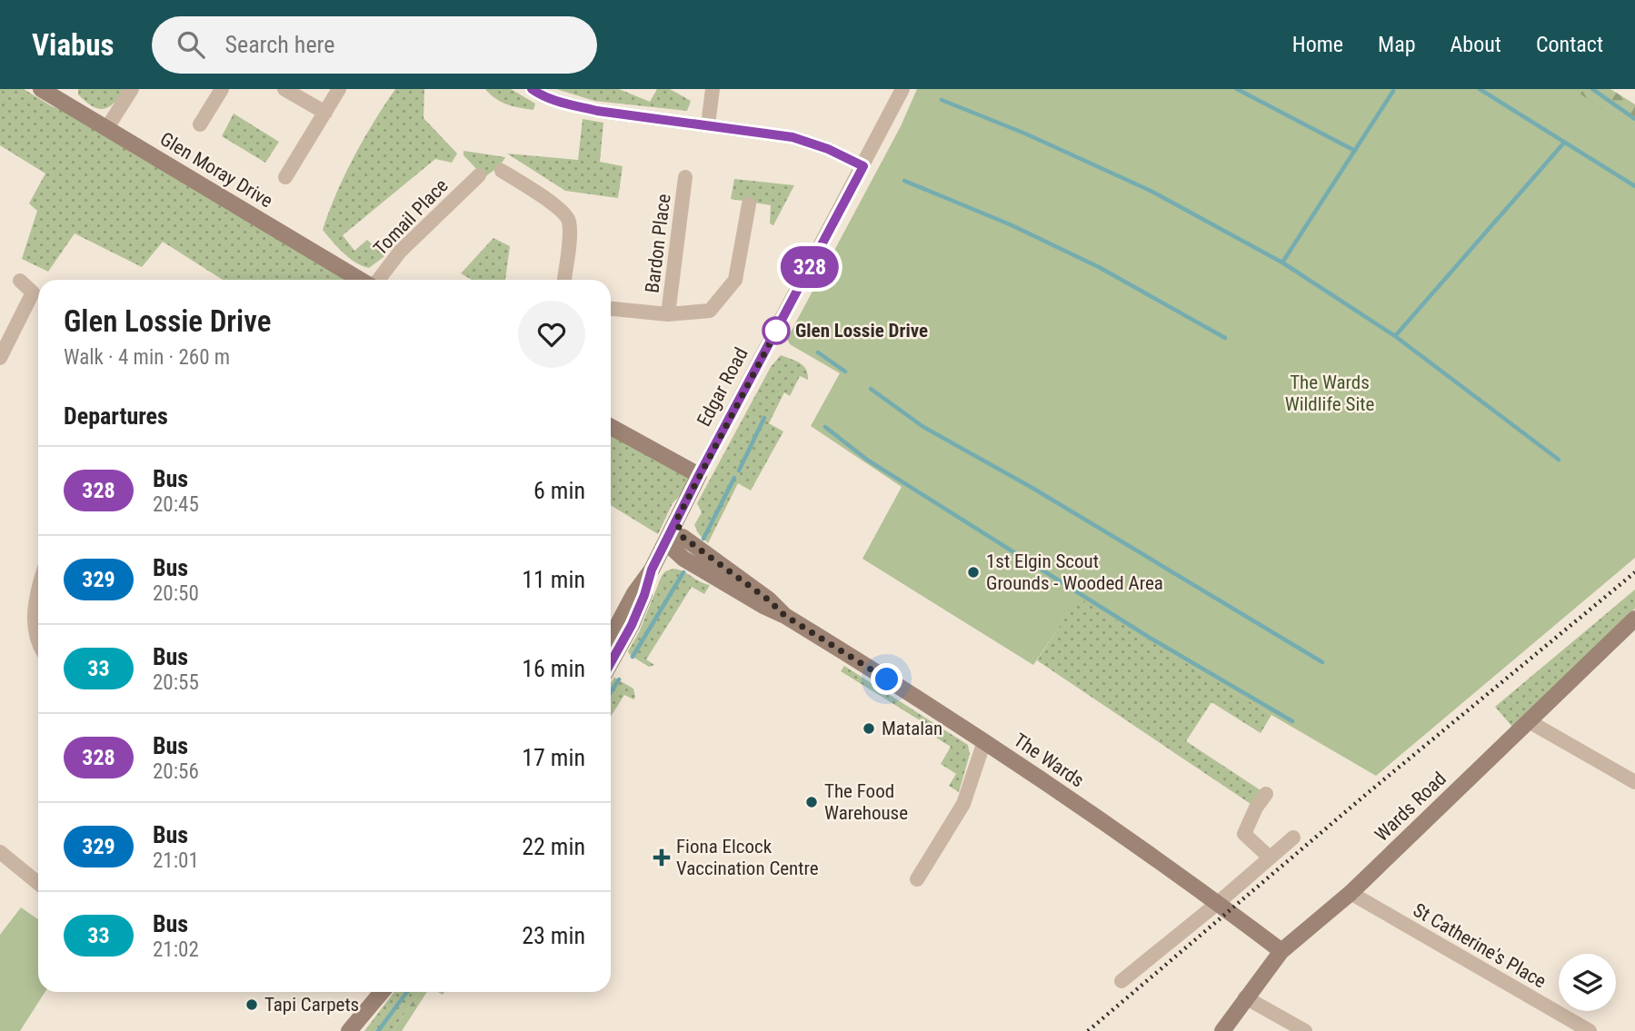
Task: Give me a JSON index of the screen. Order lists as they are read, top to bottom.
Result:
{
  "streets": {
    "street": [
      "Glen Moray Drive",
      "Tomail Place",
      "Bardon Place",
      "Edgar Road",
      "The Wards",
      "Wards Road",
      "St Catherine's Place"
    ]
  },
  "crossings": [
    ["Edgar Road", "The Wards"],
    ["The Wards", "Wards Road"],
    ["Wards Road", "St Catherine's Place"]
  ],
  "parks": ["The Wards Wildlife Site"],
  "places": {
    "other": [
      "Glen Lossie Drive",
      "1st Elgin Scout Grounds - Wooded Area",
      "Matalan",
      "The Food Warehouse",
      "Tapi Carpets"
    ],
    "health": ["Fiona Elcock Vaccination Centre"]
  },
  "lines": ["bus line 328"],
  "page": {
    "header": "Viabus",
    "search": "Search here",
    "nav": [
      "Home",
      "Map",
      "About",
      "Contact"
    ],
    "on_map": "328",
    "heading": [
      ["Glen Lossie Drive", "Walk · 4 min · 260 m"],
      "Departures"
    ],
    "list": [
      {
        "mark": "328",
        "name": "Bus",
        "note": "20:45",
        "value": "6 min"
      },
      {
        "mark": "329",
        "name": "Bus",
        "note": "20:50",
        "value": "11 min"
      },
      {
        "mark": "33",
        "name": "Bus",
        "note": "20:55",
        "value": "16 min"
      },
      {
        "mark": "328",
        "name": "Bus",
        "note": "20:56",
        "value": "17 min"
      },
      {
        "mark": "329",
        "name": "Bus",
        "note": "21:01",
        "value": "22 min"
      },
      {
        "mark": "33",
        "name": "Bus",
        "note": "21:02",
        "value": "23 min"
      }
    ]
  }
}
